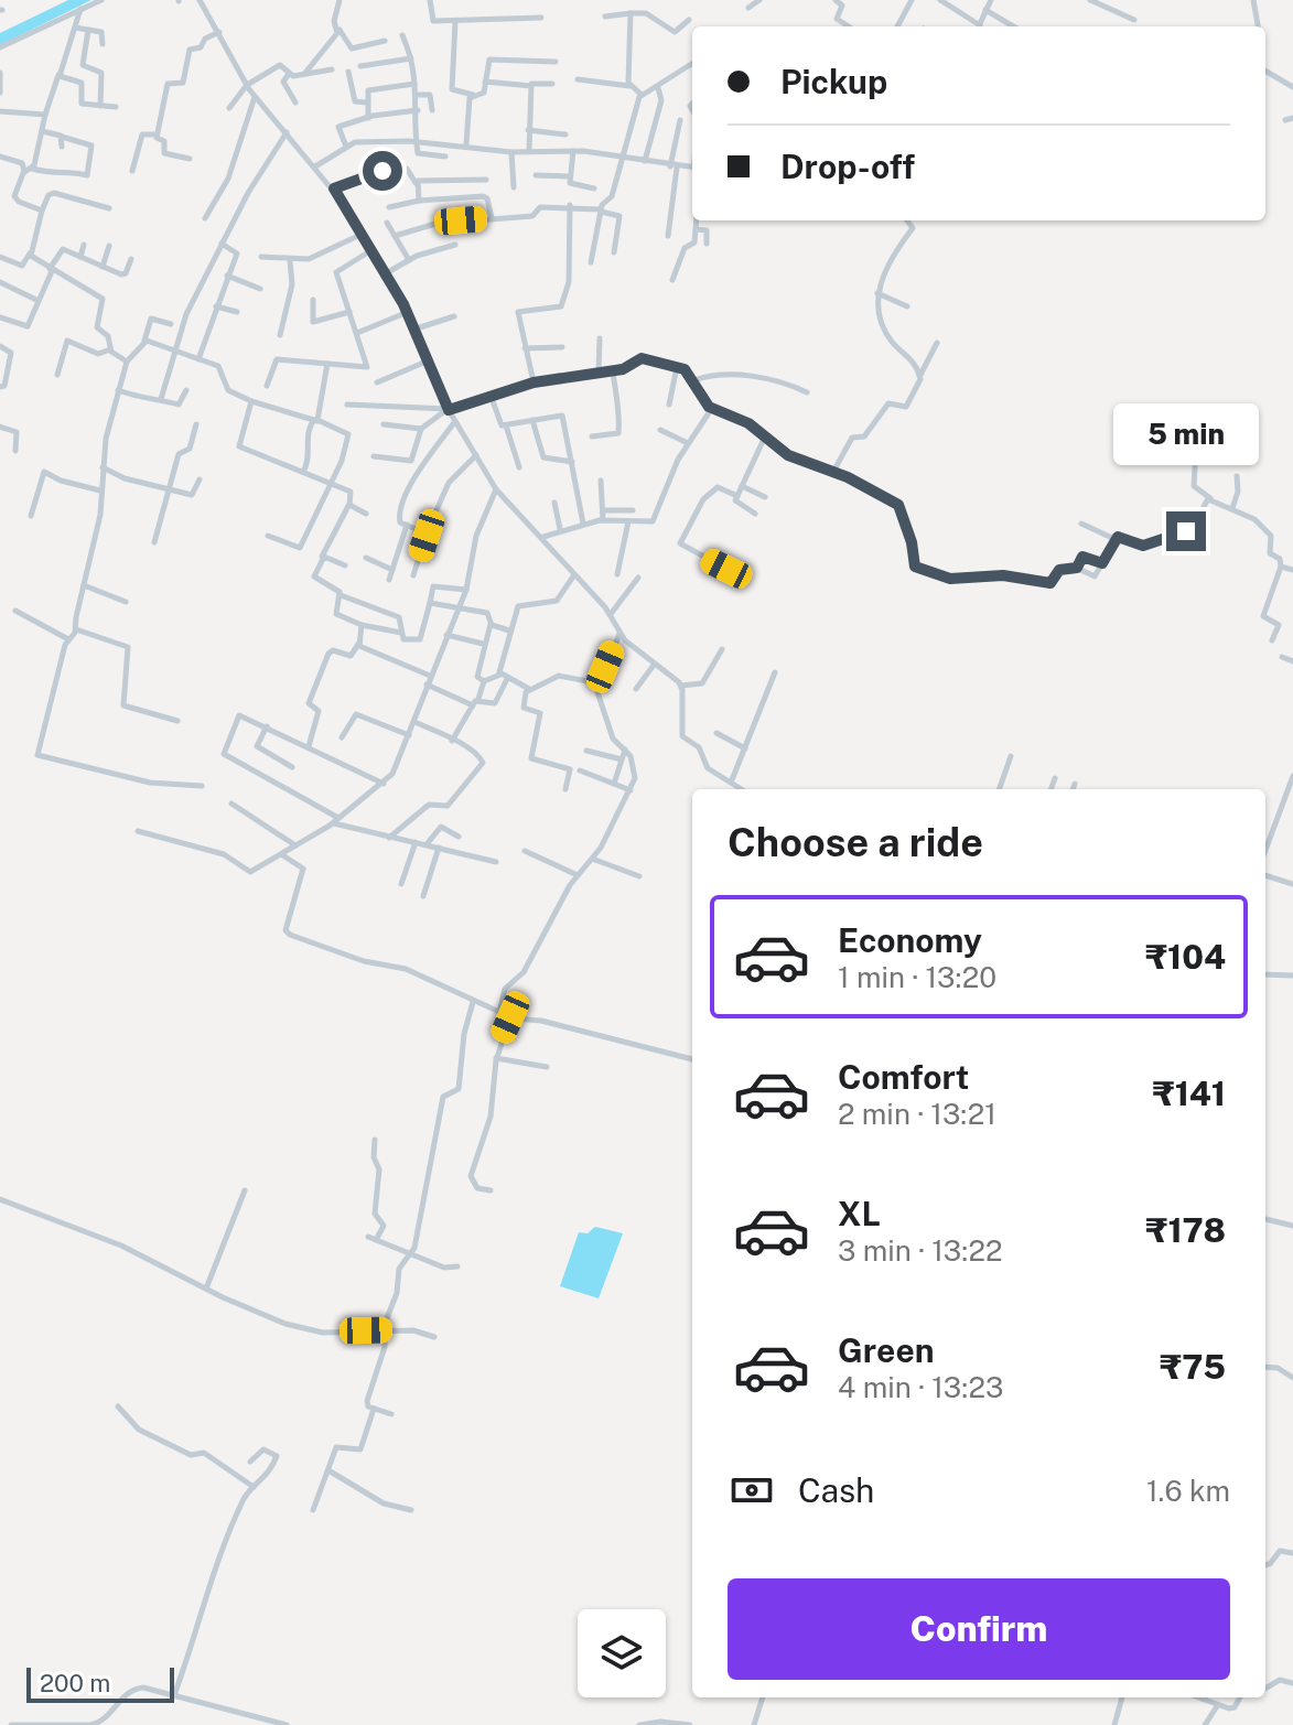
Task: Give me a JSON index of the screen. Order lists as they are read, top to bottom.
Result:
{
  "scale_bar": "200 m",
  "page": {
    "banner": ["Pickup", "Drop-off"],
    "bubble": "5 min",
    "heading": "Choose a ride",
    "list": [
      {
        "name": "Economy",
        "note": "1 min · 13:20",
        "value": "₹104"
      },
      {
        "name": "Comfort",
        "note": "2 min · 13:21",
        "value": "₹141"
      },
      {
        "name": "XL",
        "note": "3 min · 13:22",
        "value": "₹178"
      },
      {
        "name": "Green",
        "note": "4 min · 13:23",
        "value": "₹75"
      }
    ],
    "pay": ["Cash", "1.6 km"],
    "buttons": "Confirm",
    "scale": "200 m"
  }
}
